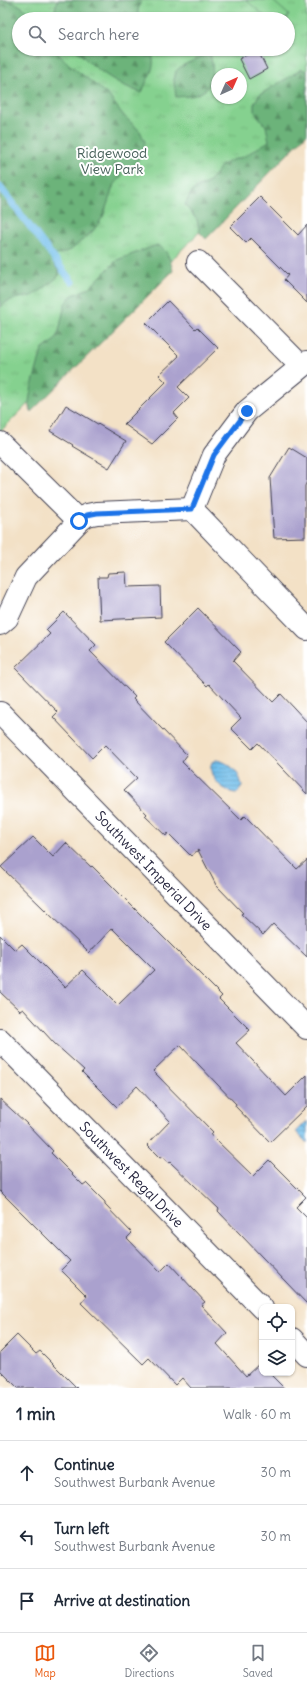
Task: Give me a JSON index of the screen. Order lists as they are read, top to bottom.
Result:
{
  "streets": {
    "street": ["Southwest Imperial Drive", "Southwest Regal Drive"]
  },
  "parks": ["Ridgewood View Park"],
  "north": "top right",
  "page": {
    "search": "Search here",
    "heading": ["1 min", "Walk · 60 m"],
    "list": [
      ["Continue", "Southwest Burbank Avenue", "30 m"],
      ["Turn left", "Southwest Burbank Avenue", "30 m"],
      "Arrive at destination"
    ],
    "nav": ["Map", "Directions", "Saved"]
  }
}
